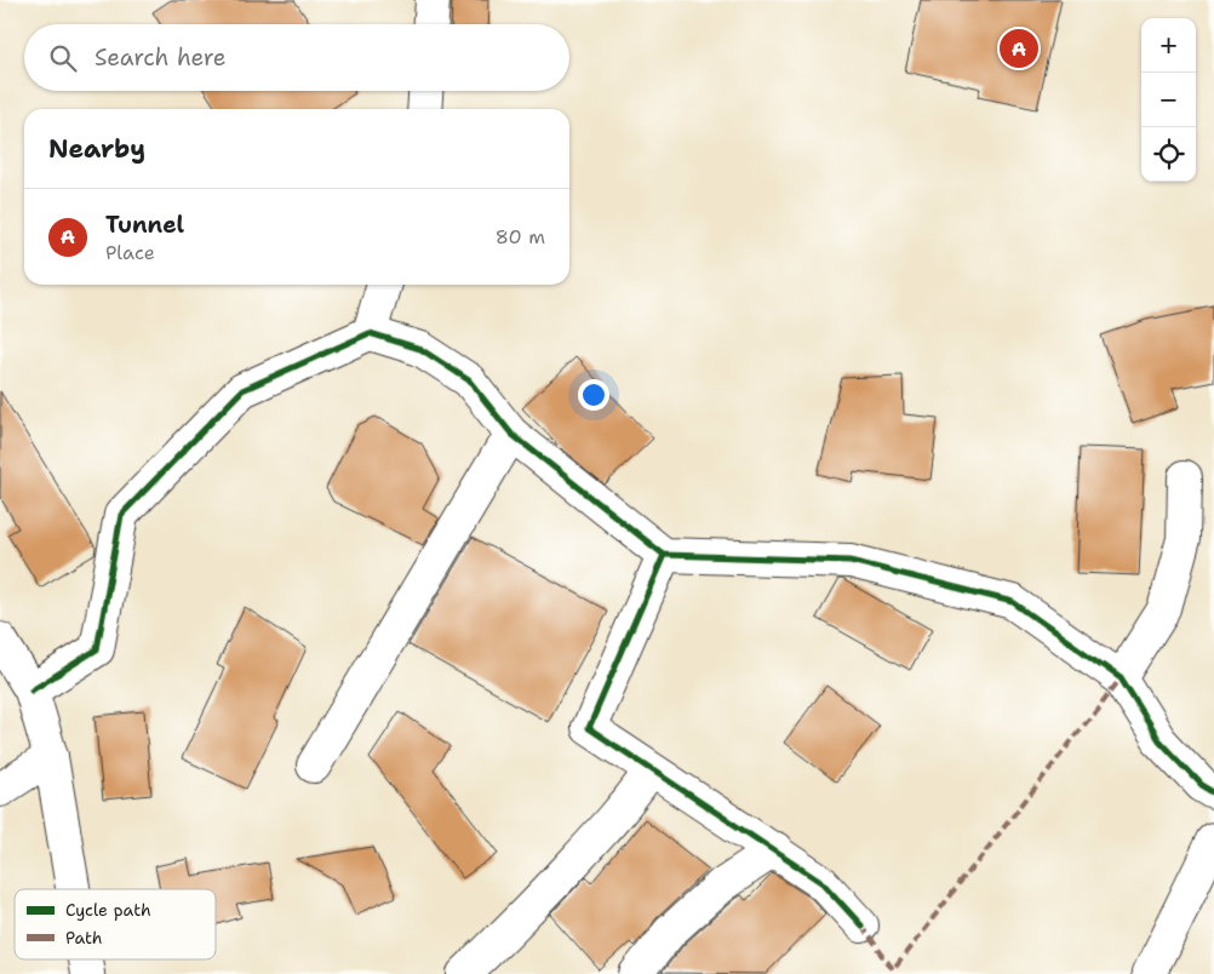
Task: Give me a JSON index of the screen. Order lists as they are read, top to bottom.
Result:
{
  "legend": ["Cycle path", "Path"],
  "page": {
    "map_buttons": ["+", "−"],
    "search": "Search here",
    "pins": "A",
    "heading": "Nearby",
    "list": [
      {
        "mark": "A",
        "name": "Tunnel",
        "note": "Place",
        "value": "80 m"
      }
    ]
  }
}
